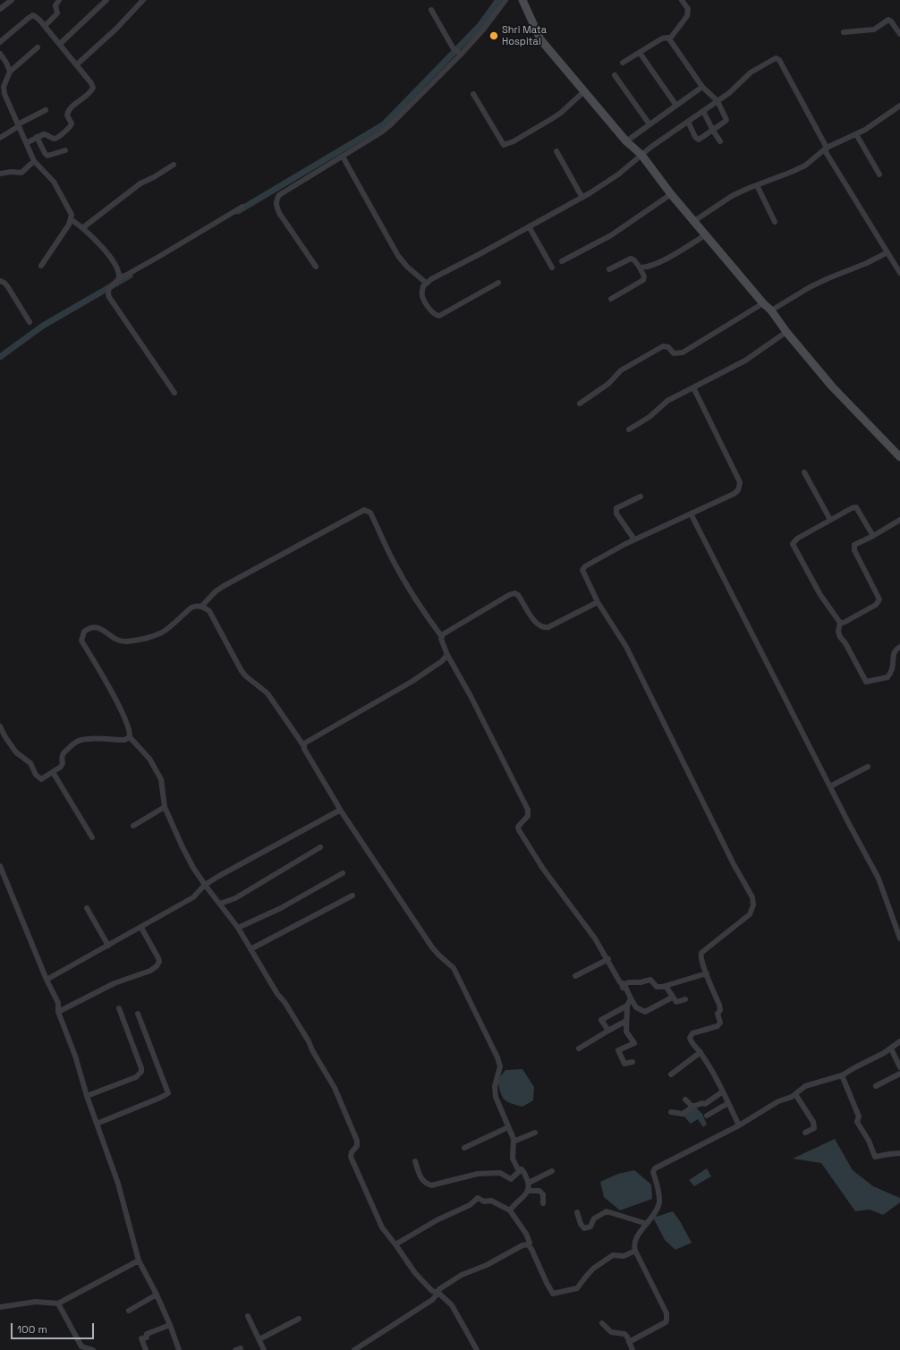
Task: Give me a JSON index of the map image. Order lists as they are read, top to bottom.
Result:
{
  "places": ["Shri Mata Hospital"],
  "scale_bar": "100 m"
}
